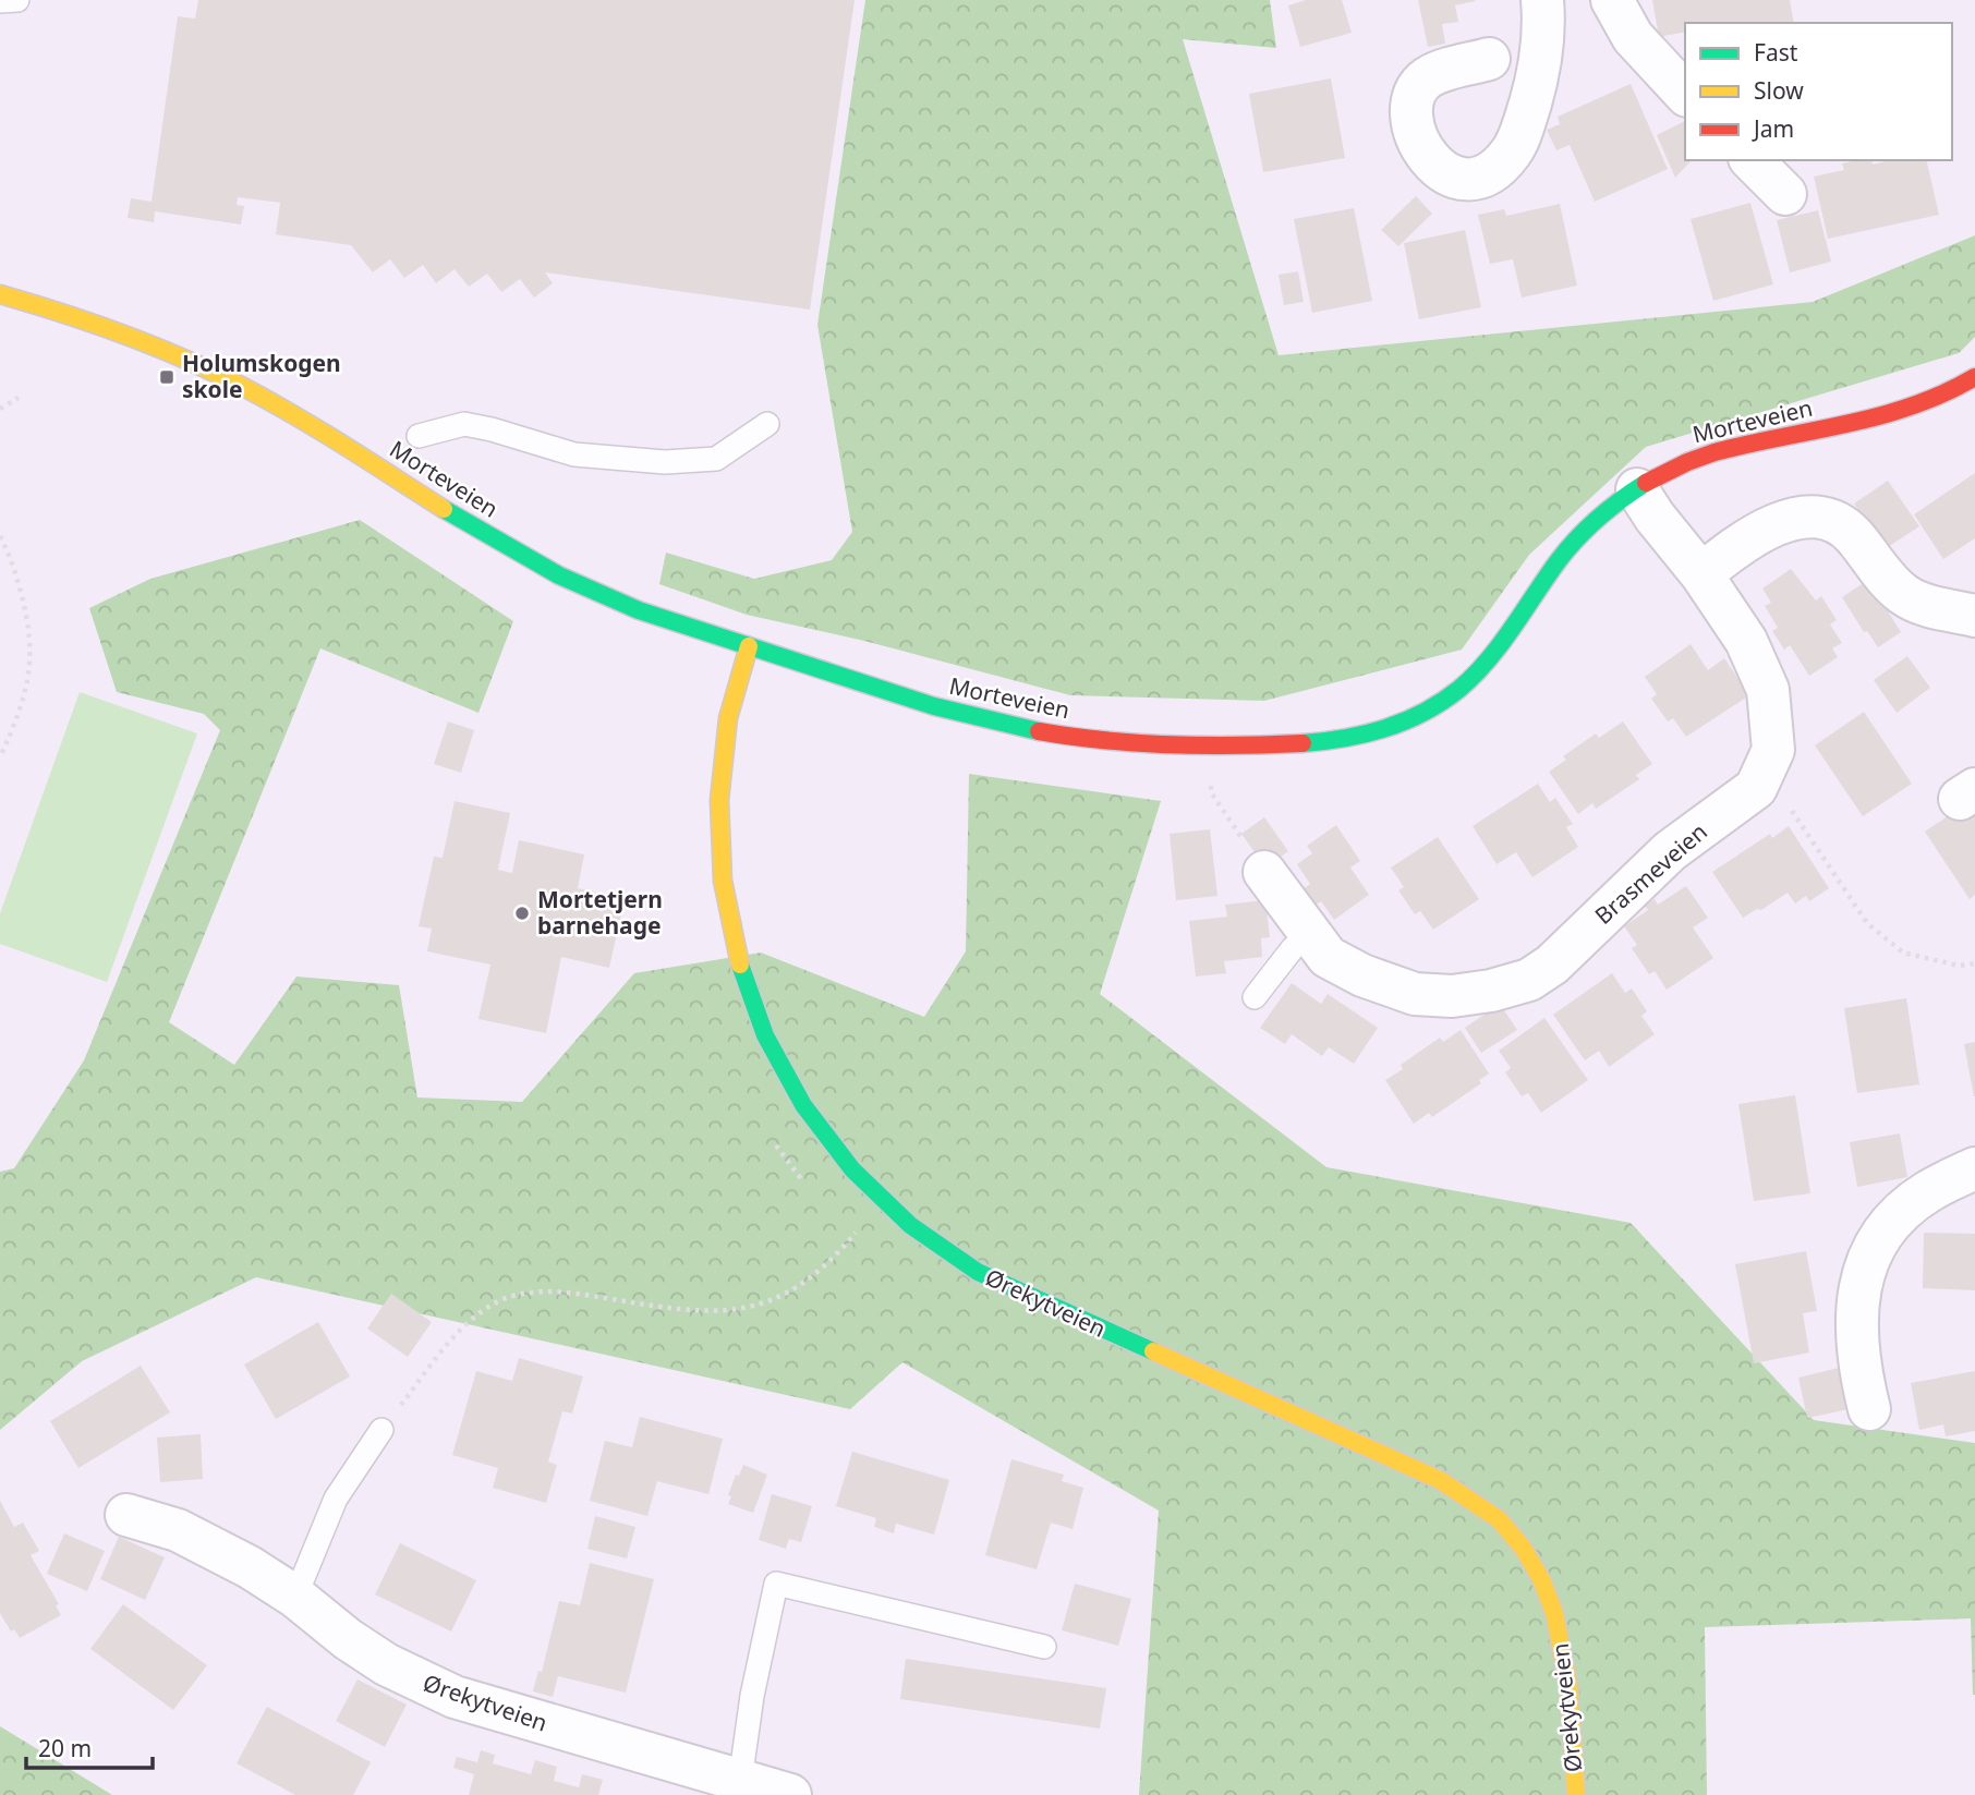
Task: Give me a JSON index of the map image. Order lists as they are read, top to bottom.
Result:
{
  "streets": {
    "street": ["Morteveien", "Brasmeveien", "Ørekytveien"]
  },
  "crossings": [
    ["Morteveien", "Brasmeveien"],
    ["Morteveien", "Ørekytveien"]
  ],
  "places": {
    "transit": ["Holumskogen skole"],
    "other": ["Mortetjern barnehage"]
  },
  "legend": ["Fast", "Slow", "Jam"],
  "scale_bar": "20 m"
}
